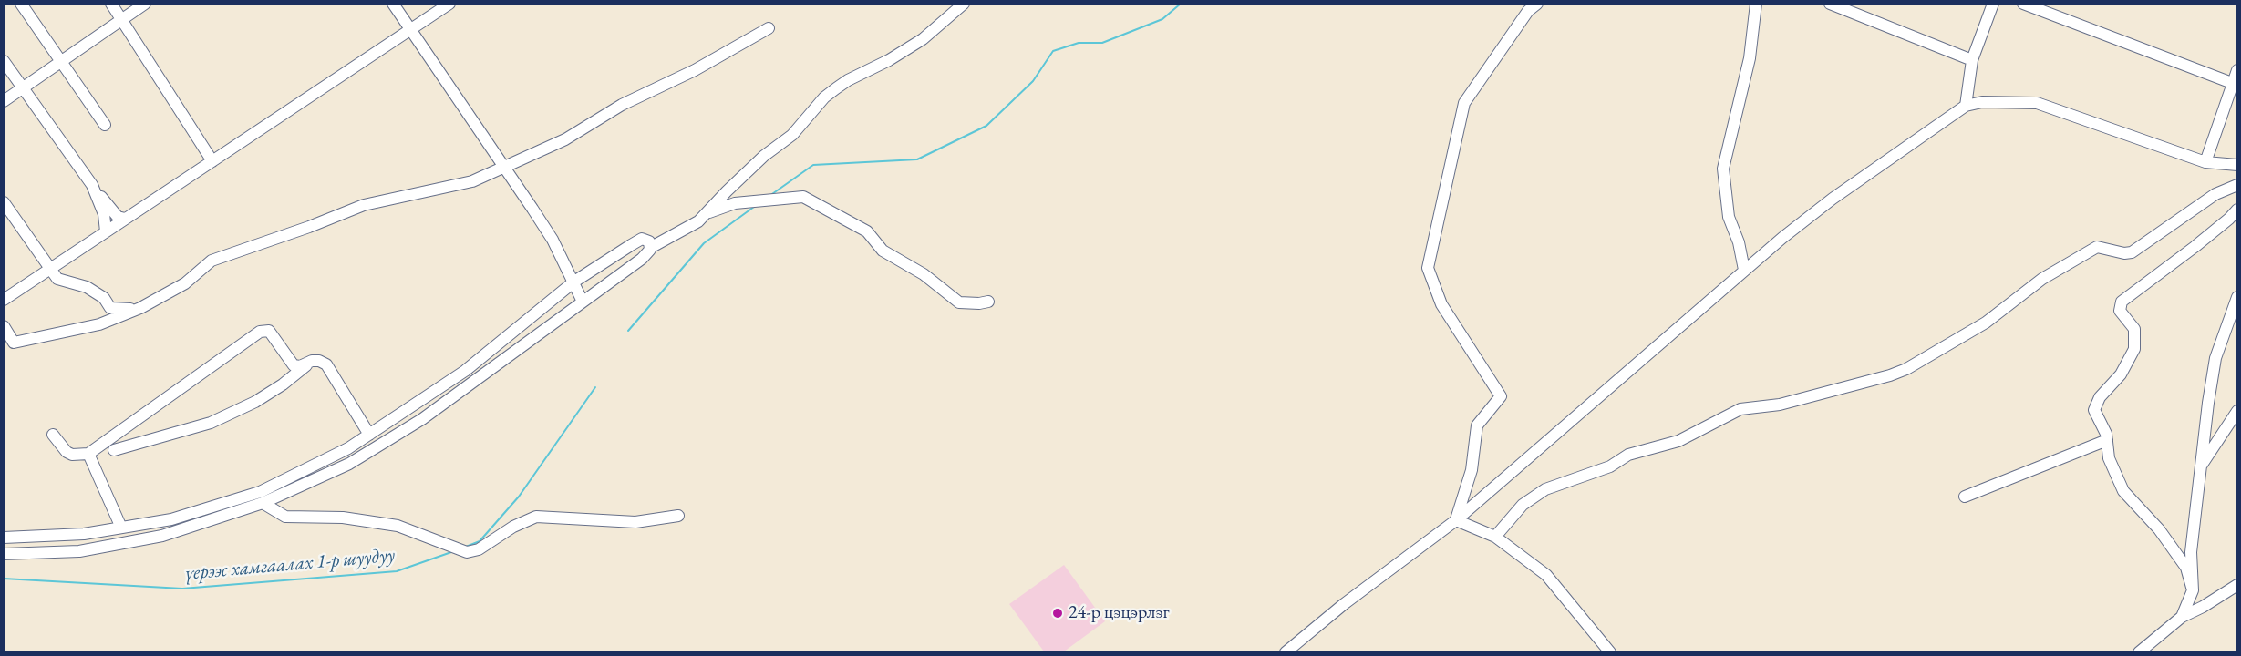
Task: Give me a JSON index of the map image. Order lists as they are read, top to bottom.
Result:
{
  "water": ["үерээс хамгаалах 1-р шуудуу"],
  "places": ["24-р цэцэрлэг"]
}
